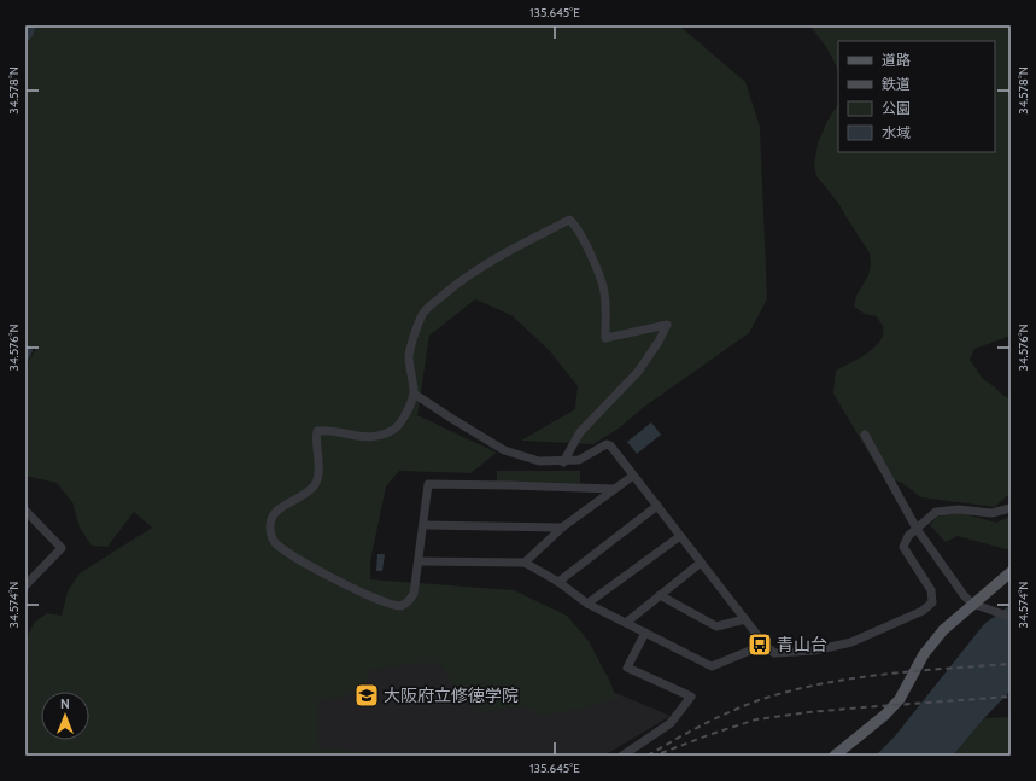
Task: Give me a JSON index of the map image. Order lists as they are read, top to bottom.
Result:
{
  "places": {
    "bus stop": ["青山台"],
    "school or university": ["大阪府立修徳学院"]
  },
  "legend": [
    "道路",
    "鉄道",
    "公園",
    "水域"
  ],
  "north": "top",
  "coordinates": [
    "135.645°E",
    "34.578°N",
    "34.576°N",
    "34.574°N"
  ]
}
